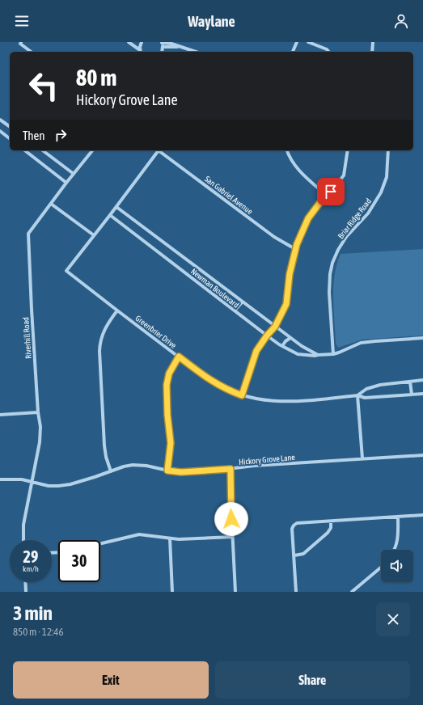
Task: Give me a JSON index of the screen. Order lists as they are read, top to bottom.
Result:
{
  "streets": {
    "street": [
      "San Gabriel Avenue",
      "Briar Ridge Road",
      "Newman Boulevard",
      "Greenbrier Drive",
      "Riverhill Road",
      "Hickory Grove Lane"
    ]
  },
  "crossings": [
    ["Briar Ridge Road", "Newman Boulevard"],
    ["Riverhill Road", "Hickory Grove Lane"]
  ],
  "page": {
    "header": "Waylane",
    "turn": ["80 m", "Hickory Grove Lane"],
    "then": "Then",
    "speed": "29 km/h",
    "limit": "30",
    "heading": ["3 min", "850 m · 12:46"],
    "buttons": ["Exit", "Share"]
  }
}
